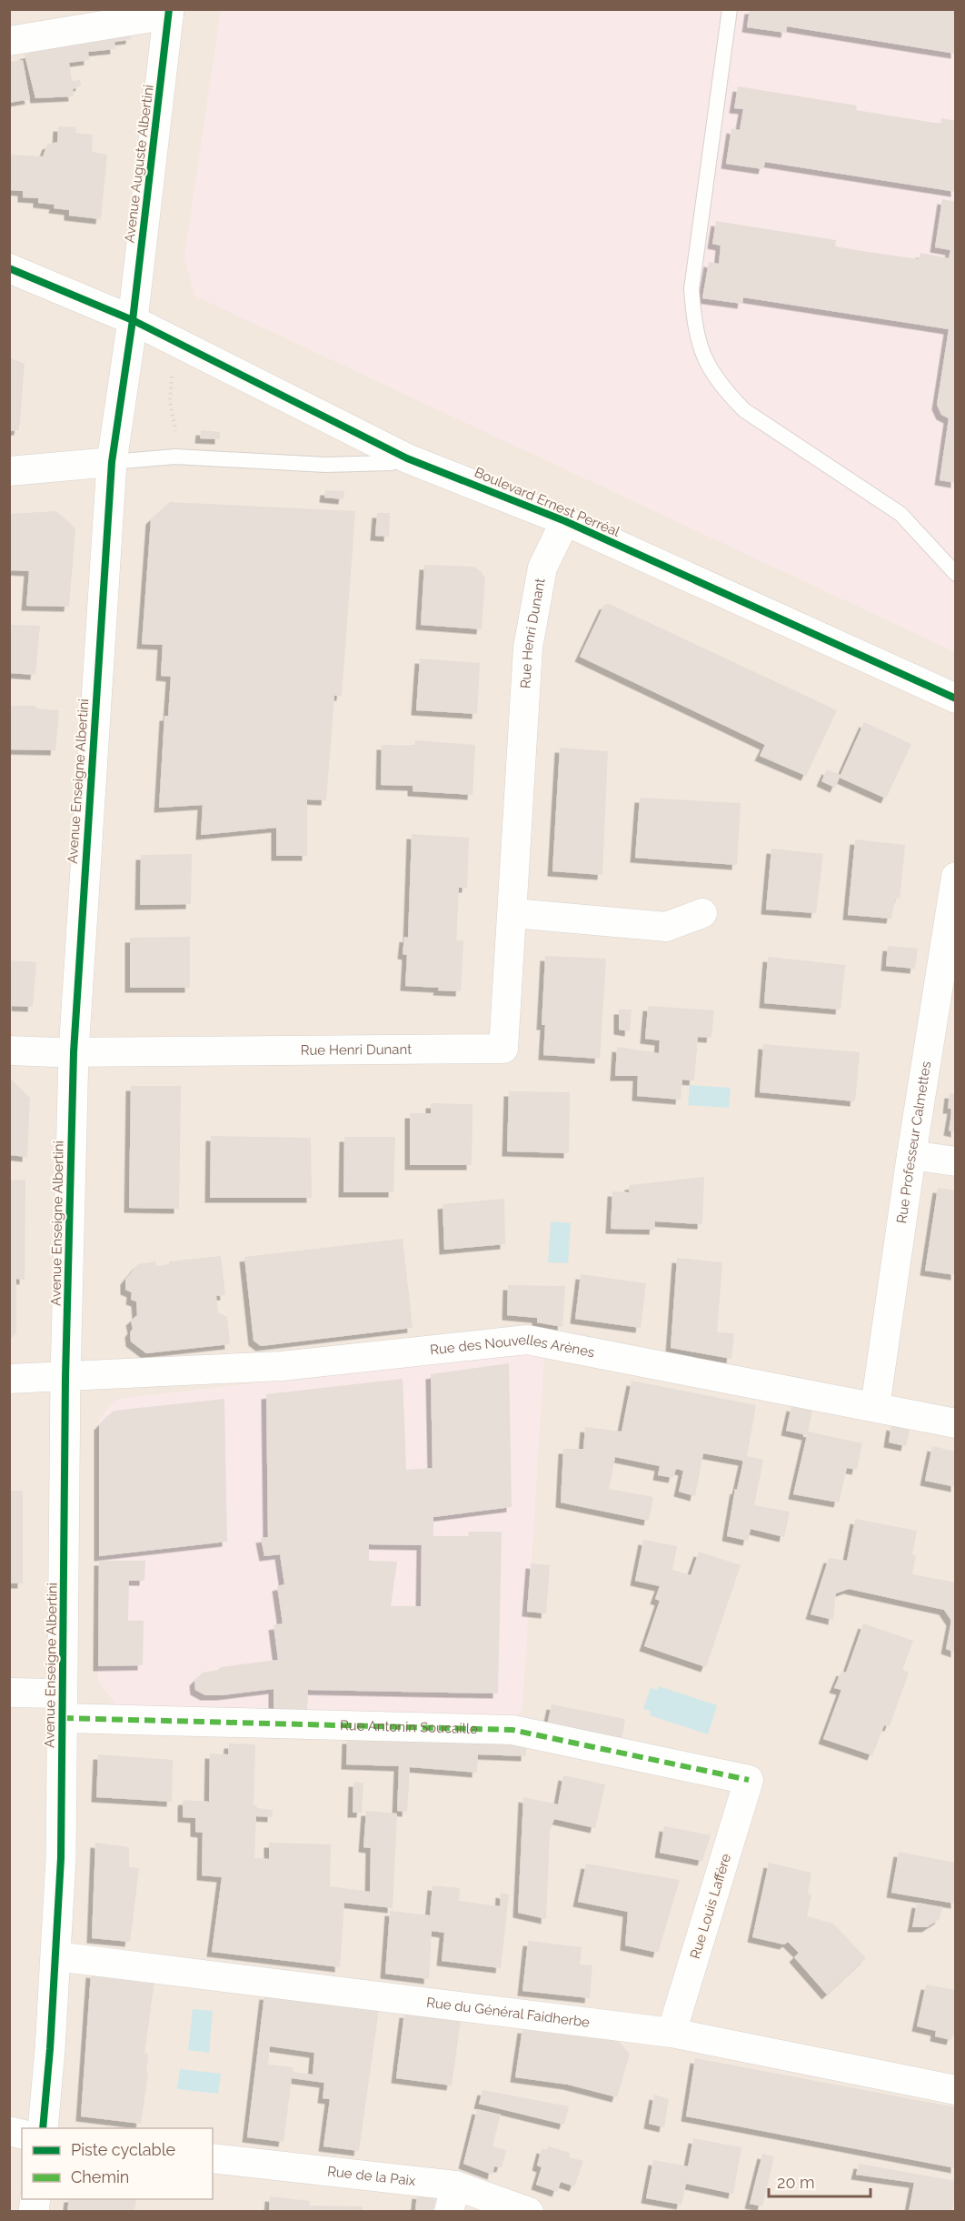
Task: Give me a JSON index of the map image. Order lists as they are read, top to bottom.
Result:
{
  "streets": {
    "street": [
      "Avenue Auguste Albertini",
      "Boulevard Ernest Perréal",
      "Rue Henri Dunant",
      "Avenue Enseigne Albertini",
      "Rue Professeur Calmettes",
      "Rue des Nouvelles Arènes",
      "Rue Antonin Soucaille",
      "Rue Louis Laffère",
      "Rue du Général Faidherbe",
      "Rue de la Paix"
    ]
  },
  "crossings": [
    ["Avenue Auguste Albertini", "Boulevard Ernest Perréal"],
    ["Avenue Auguste Albertini", "Avenue Enseigne Albertini"],
    ["Boulevard Ernest Perréal", "Rue Henri Dunant"],
    ["Boulevard Ernest Perréal", "Avenue Enseigne Albertini"],
    ["Rue Henri Dunant", "Avenue Enseigne Albertini"],
    ["Avenue Enseigne Albertini", "Rue des Nouvelles Arènes"],
    ["Avenue Enseigne Albertini", "Rue Antonin Soucaille"],
    ["Avenue Enseigne Albertini", "Rue du Général Faidherbe"],
    ["Rue Professeur Calmettes", "Rue des Nouvelles Arènes"],
    ["Rue Antonin Soucaille", "Rue Louis Laffère"],
    ["Rue Louis Laffère", "Rue du Général Faidherbe"]
  ],
  "legend": ["Piste cyclable", "Chemin"],
  "scale_bar": "20 m"
}
